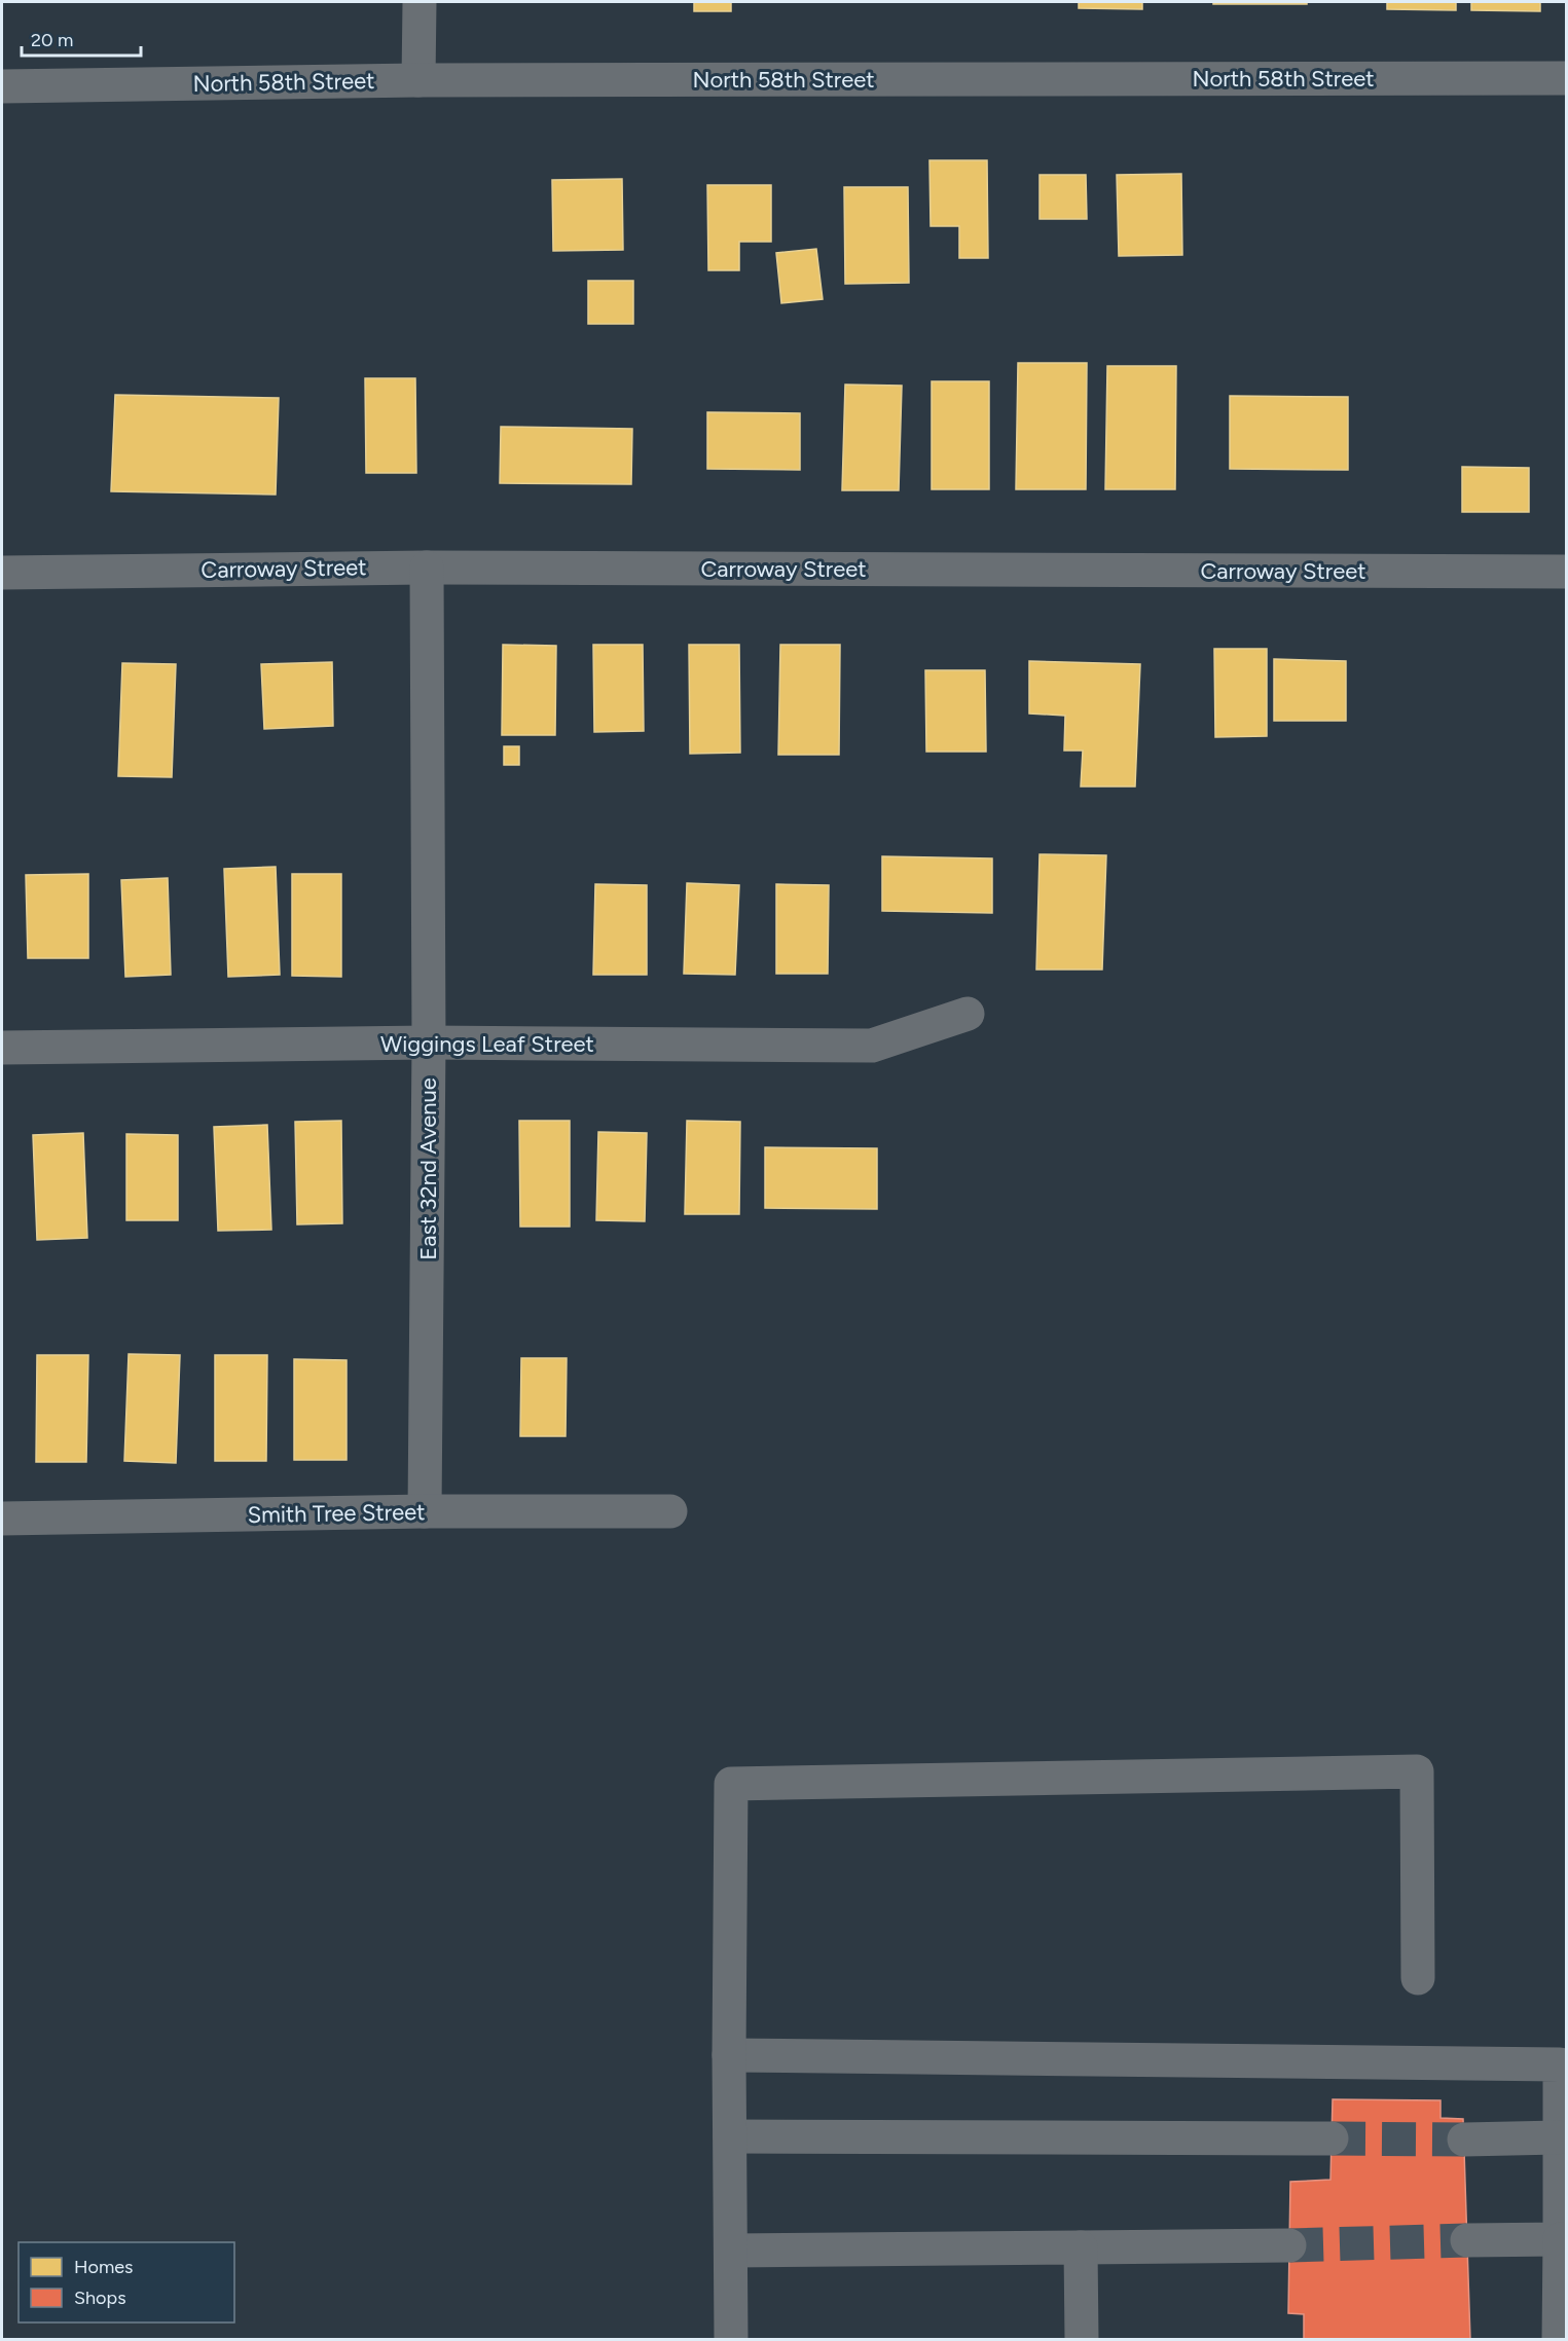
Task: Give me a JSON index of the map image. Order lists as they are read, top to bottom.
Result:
{
  "streets": {
    "street": [
      "North 58th Street",
      "Carroway Street",
      "Wiggings Leaf Street",
      "East 32nd Avenue",
      "Smith Tree Street"
    ]
  },
  "crossings": [
    ["Carroway Street", "East 32nd Avenue"],
    ["Wiggings Leaf Street", "East 32nd Avenue"],
    ["East 32nd Avenue", "Smith Tree Street"]
  ],
  "legend": ["Homes", "Shops"],
  "scale_bar": "20 m"
}
